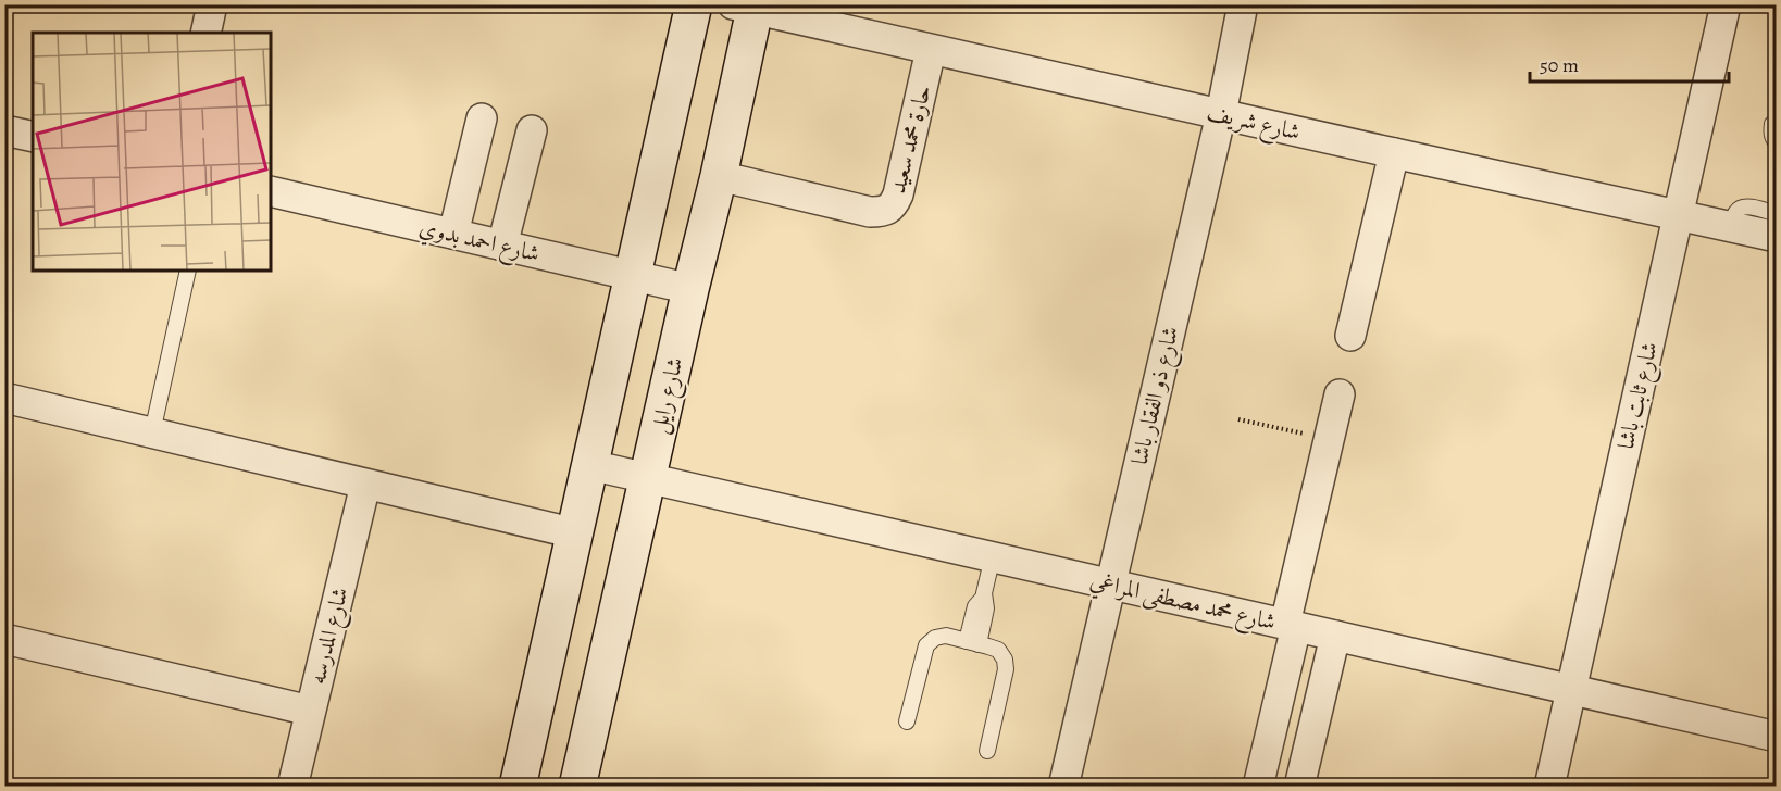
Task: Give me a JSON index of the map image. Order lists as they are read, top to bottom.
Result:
{
  "streets": {
    "street": [
      "شارع شريف",
      "حارة محمد سعيد",
      "شارع احمد بدوي",
      "شارع رايل",
      "شارع ذو الفقار باشا",
      "شارع ثابت باشا",
      "شارع محمد مصطفى المراغي",
      "شارع المدرسه"
    ]
  },
  "crossings": [
    ["شارع شريف", "حارة محمد سعيد"],
    ["شارع شريف", "شارع رايل"],
    ["شارع شريف", "شارع ذو الفقار باشا"],
    ["شارع شريف", "شارع ثابت باشا"],
    ["حارة محمد سعيد", "شارع رايل"],
    ["شارع احمد بدوي", "شارع رايل"],
    ["شارع رايل", "شارع محمد مصطفى المراغي"],
    ["شارع ذو الفقار باشا", "شارع محمد مصطفى المراغي"],
    ["شارع ثابت باشا", "شارع محمد مصطفى المراغي"]
  ],
  "scale_bar": "50 m"
}
